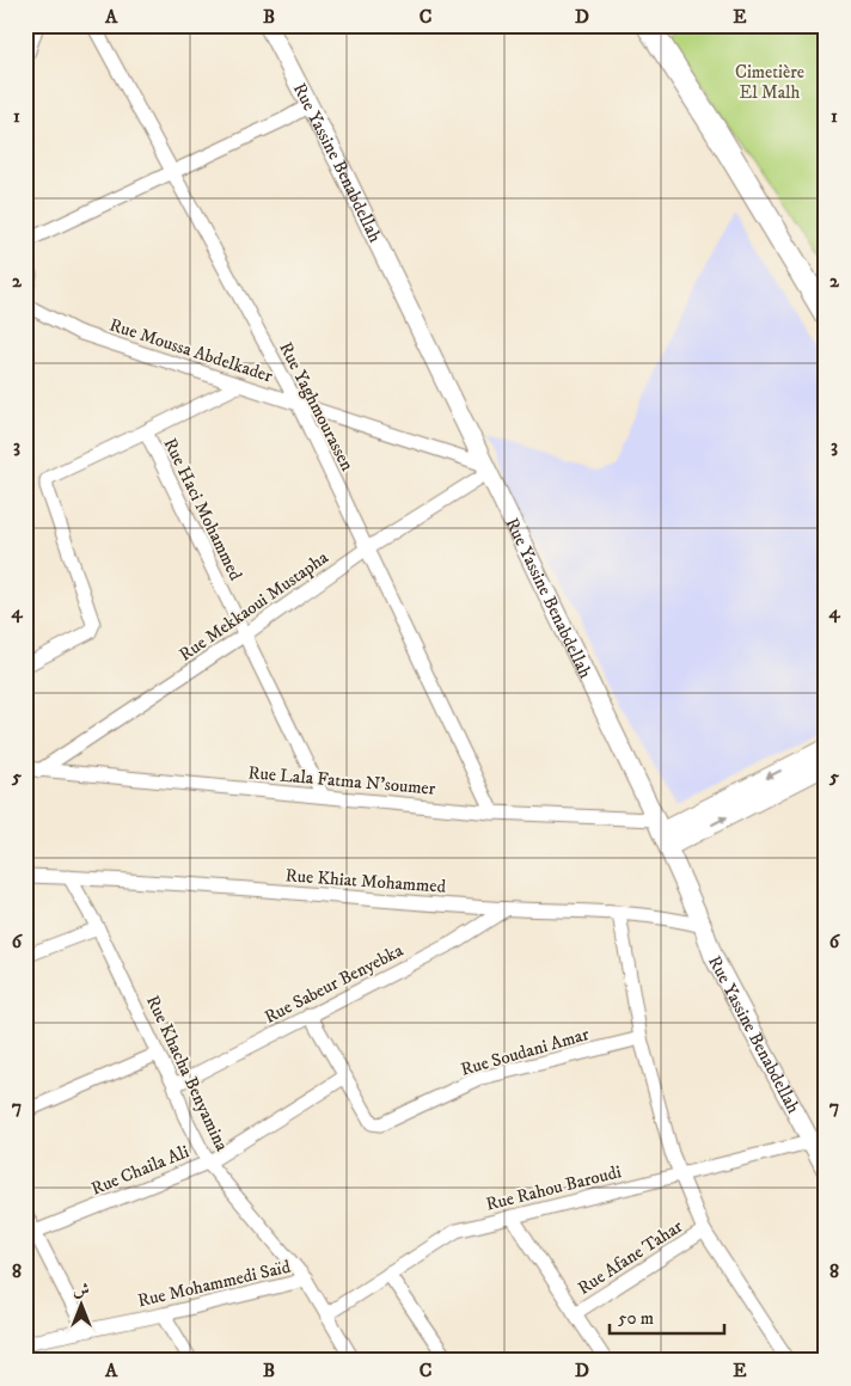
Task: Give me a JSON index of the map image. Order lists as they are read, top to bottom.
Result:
{
  "streets": {
    "street": [
      "Rue Yassine Benabdellah",
      "Rue Moussa Abdelkader",
      "Rue Yaghmourassen",
      "Rue Haci Mohammed",
      "Rue Mekkaoui Mustapha",
      "Rue Lala Fatma N'soumer",
      "Rue Khiat Mohammed",
      "Rue Sabeur Benyebka",
      "Rue Soudani Amar",
      "Rue Khacha Benyamina",
      "Rue Chaila Ali",
      "Rue Rahou Baroudi",
      "Rue Afane Tahar",
      "Rue Mohammedi Saïd"
    ]
  },
  "crossings": [
    ["Rue Yassine Benabdellah", "Rue Moussa Abdelkader"],
    ["Rue Yassine Benabdellah", "Rue Mekkaoui Mustapha"],
    ["Rue Yassine Benabdellah", "Rue Lala Fatma N'soumer"],
    ["Rue Yassine Benabdellah", "Rue Khiat Mohammed"],
    ["Rue Yassine Benabdellah", "Rue Rahou Baroudi"],
    ["Rue Moussa Abdelkader", "Rue Yaghmourassen"],
    ["Rue Moussa Abdelkader", "Rue Mekkaoui Mustapha"],
    ["Rue Yaghmourassen", "Rue Mekkaoui Mustapha"],
    ["Rue Yaghmourassen", "Rue Lala Fatma N'soumer"],
    ["Rue Haci Mohammed", "Rue Mekkaoui Mustapha"],
    ["Rue Haci Mohammed", "Rue Lala Fatma N'soumer"],
    ["Rue Mekkaoui Mustapha", "Rue Lala Fatma N'soumer"],
    ["Rue Khiat Mohammed", "Rue Sabeur Benyebka"],
    ["Rue Khiat Mohammed", "Rue Khacha Benyamina"],
    ["Rue Sabeur Benyebka", "Rue Soudani Amar"],
    ["Rue Sabeur Benyebka", "Rue Khacha Benyamina"],
    ["Rue Soudani Amar", "Rue Chaila Ali"],
    ["Rue Khacha Benyamina", "Rue Chaila Ali"],
    ["Rue Khacha Benyamina", "Rue Rahou Baroudi"],
    ["Rue Khacha Benyamina", "Rue Mohammedi Saïd"]
  ],
  "parks": ["Cimetière El Malh"],
  "scale_bar": "50 m",
  "north": "top",
  "grid": {
    "columns": [
      "A",
      "B",
      "C",
      "D",
      "E"
    ],
    "rows": [
      "1",
      "2",
      "3",
      "4",
      "5",
      "6",
      "7",
      "8"
    ]
  }
}
